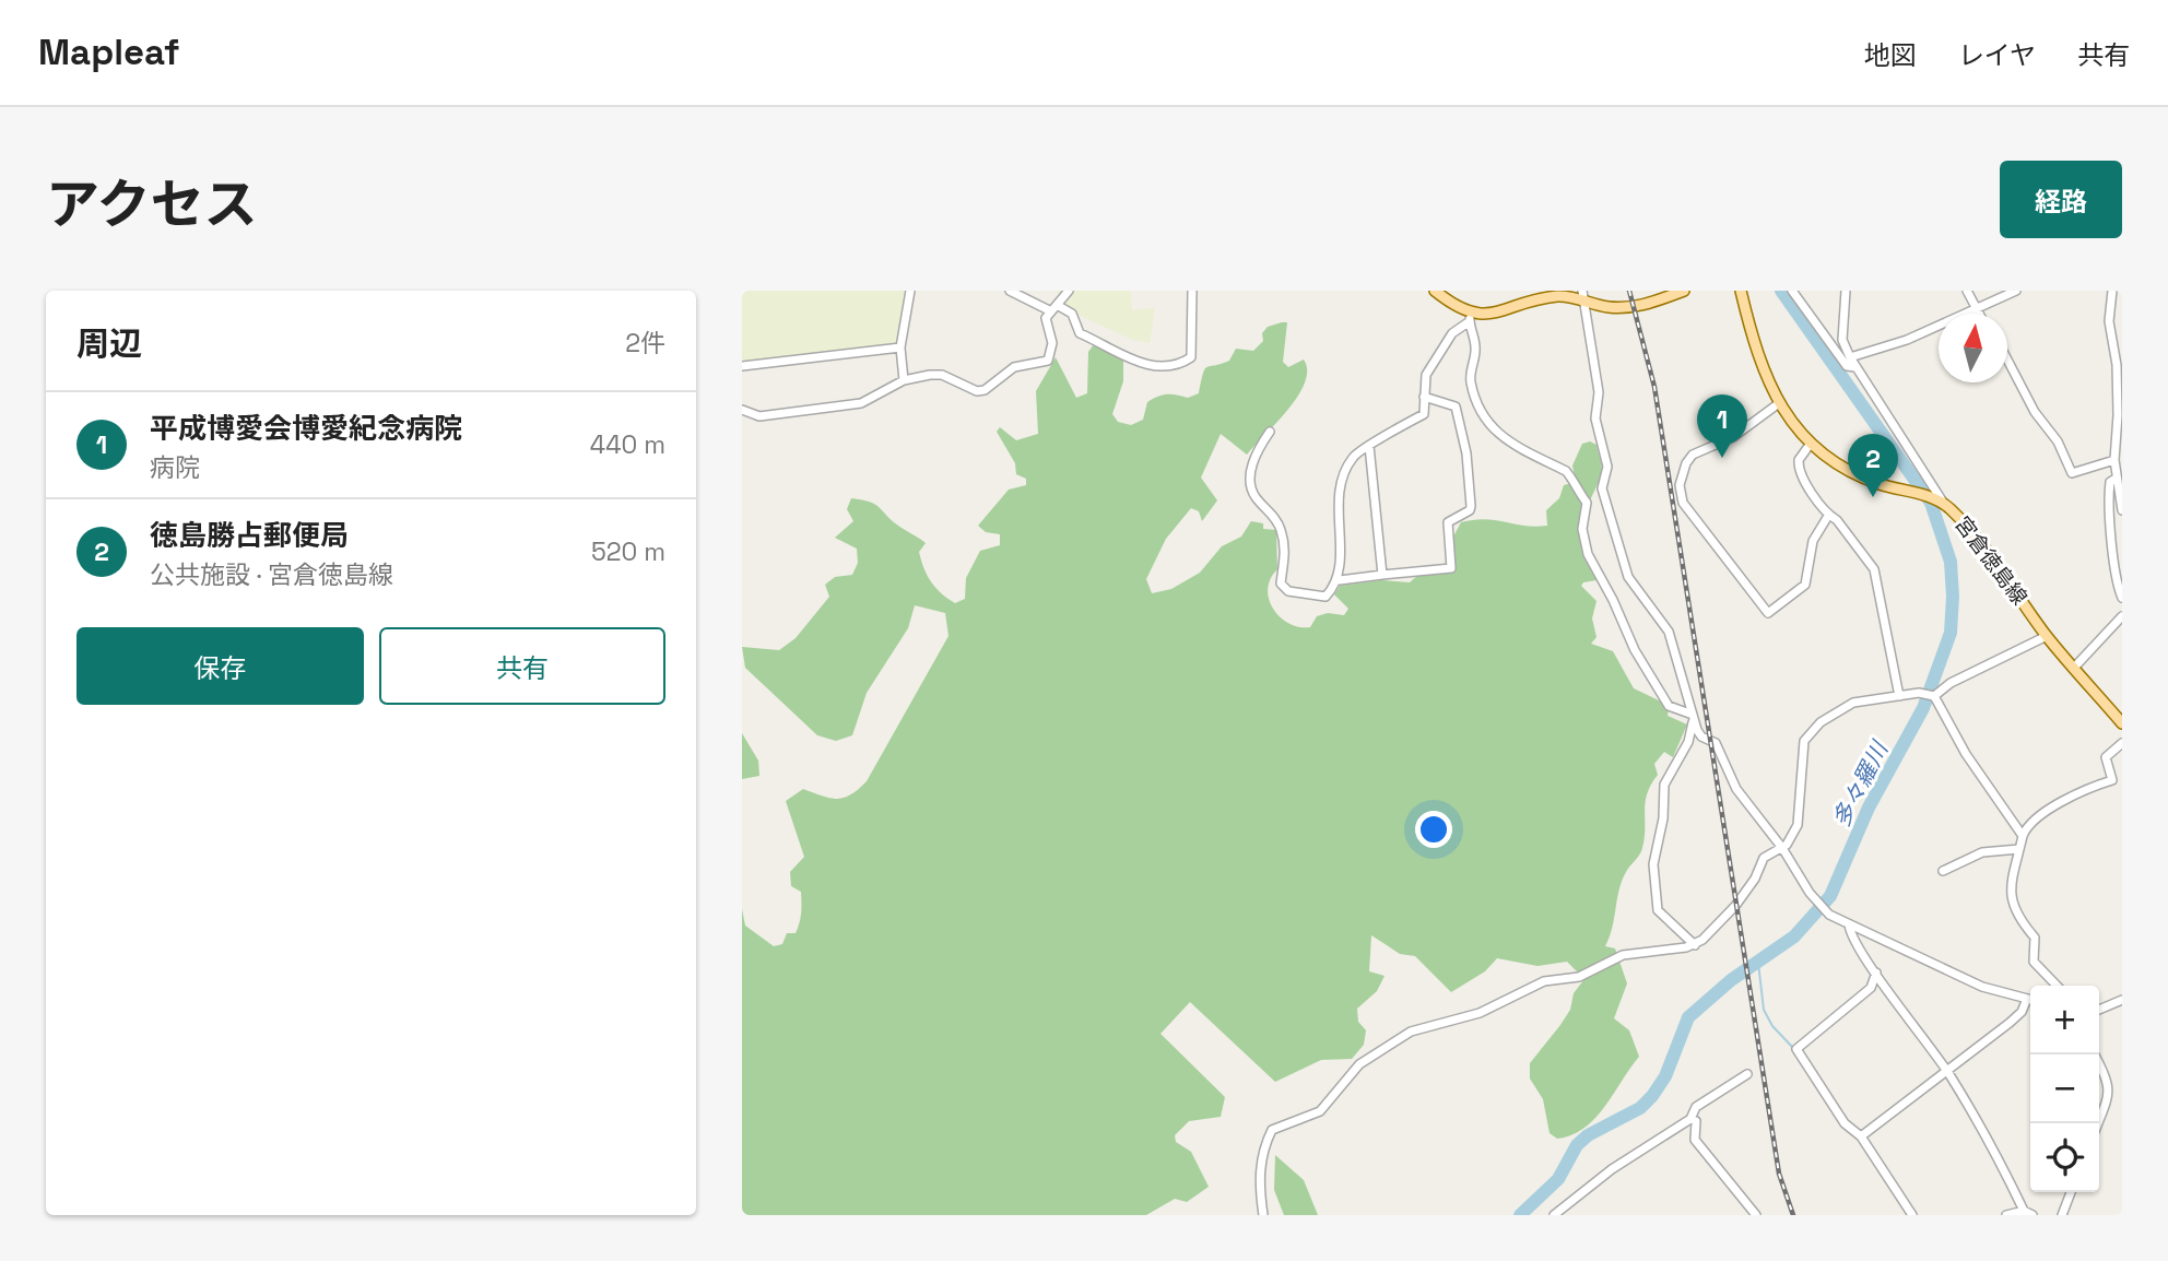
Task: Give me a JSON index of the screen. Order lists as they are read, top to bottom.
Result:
{
  "streets": {
    "main road": ["宮倉徳島線"]
  },
  "water": ["多々羅川"],
  "north": "top",
  "page": {
    "header": "Mapleaf",
    "nav": ["地図", "レイヤ", "共有"],
    "title": "アクセス",
    "buttons": [
      "経路",
      ["保存", "共有"]
    ],
    "heading": ["周辺", "2件"],
    "list": [
      {
        "mark": "1",
        "name": "平成博愛会博愛紀念病院",
        "note": "病院",
        "value": "440 m"
      },
      {
        "mark": "2",
        "name": "徳島勝占郵便局",
        "note": "公共施設 · 宮倉徳島線",
        "value": "520 m"
      }
    ],
    "pins": ["1", "2"],
    "map_buttons": ["+", "−"]
  }
}
